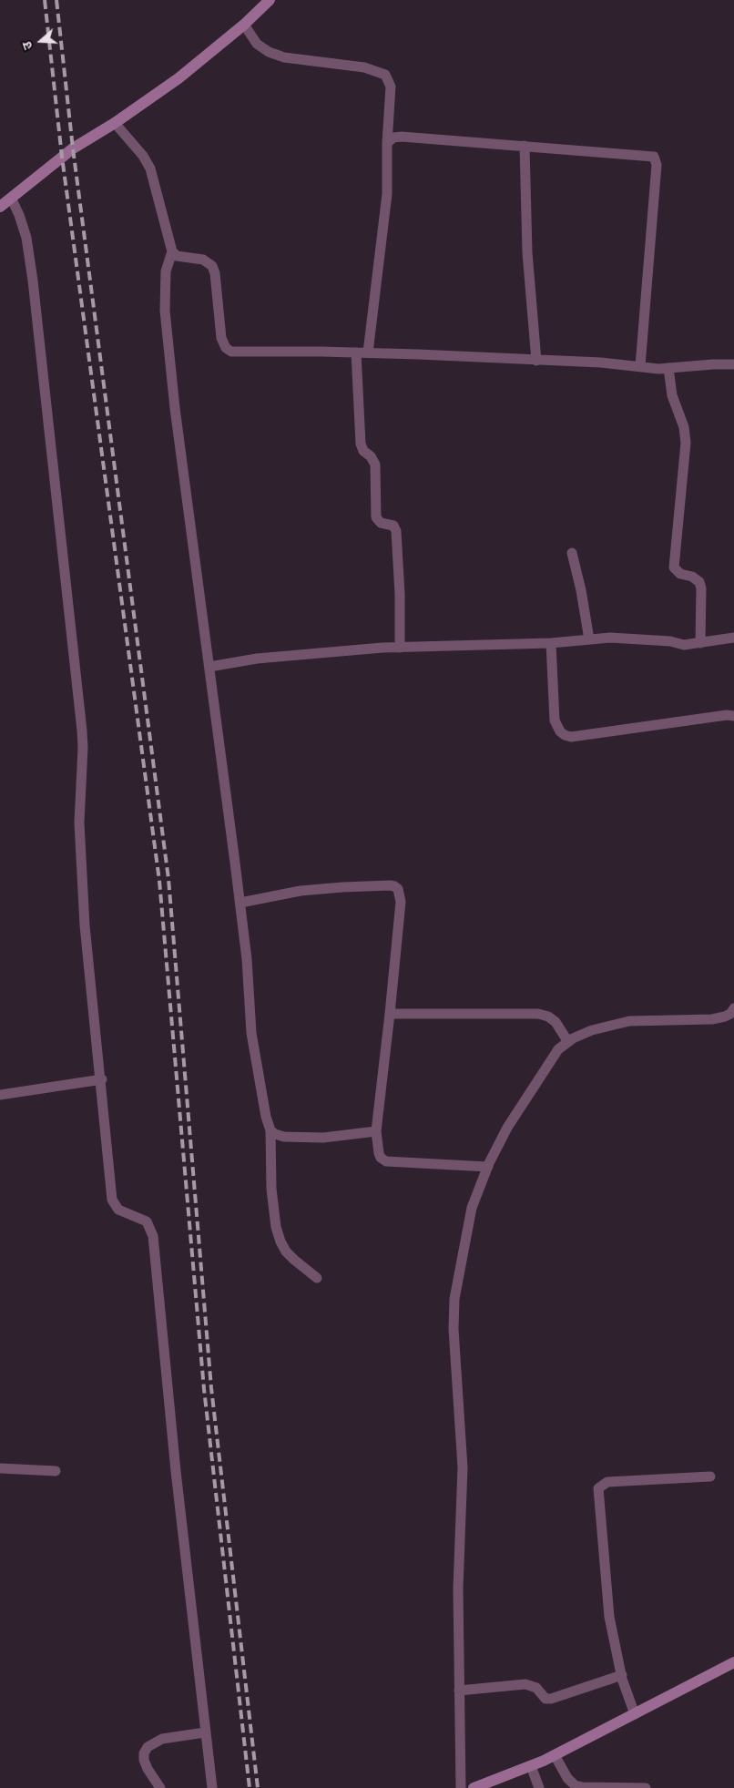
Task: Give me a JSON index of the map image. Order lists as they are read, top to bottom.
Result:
{
  "north": "left"
}
